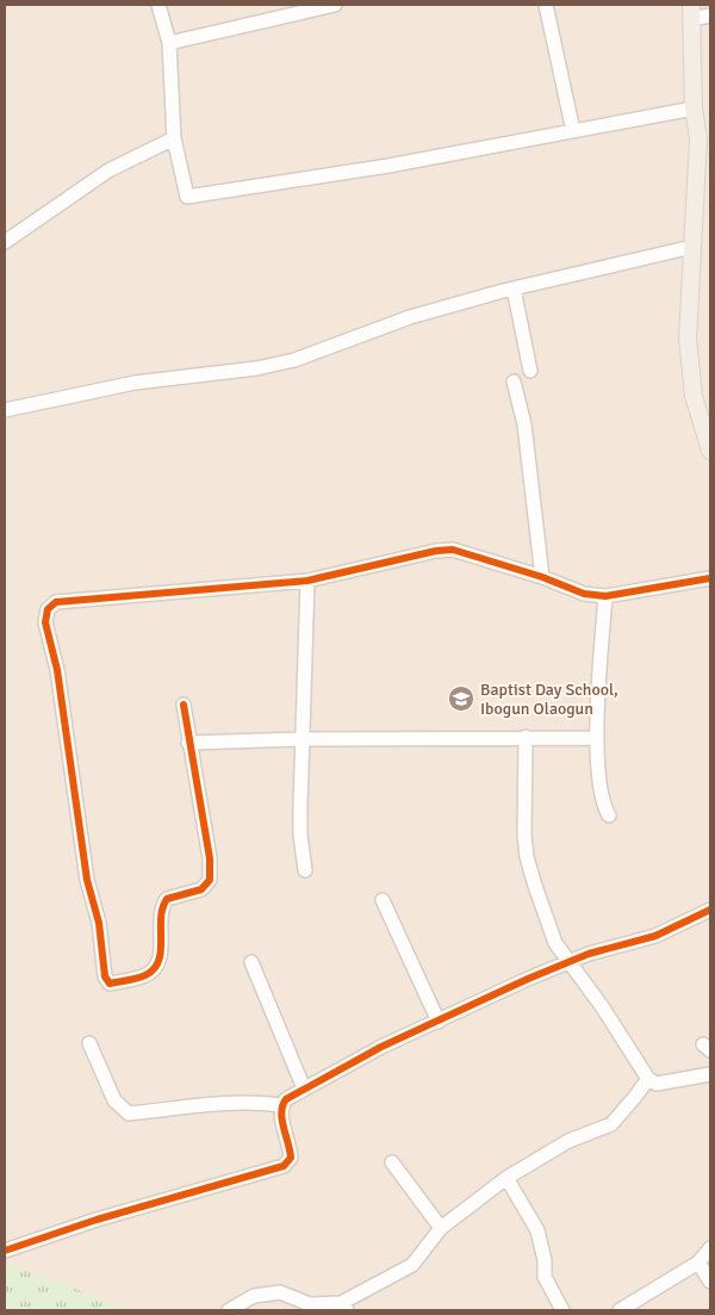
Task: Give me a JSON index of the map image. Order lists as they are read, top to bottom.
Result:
{
  "places": {
    "school or university": ["Baptist Day School, Ibogun Olaogun"]
  }
}
